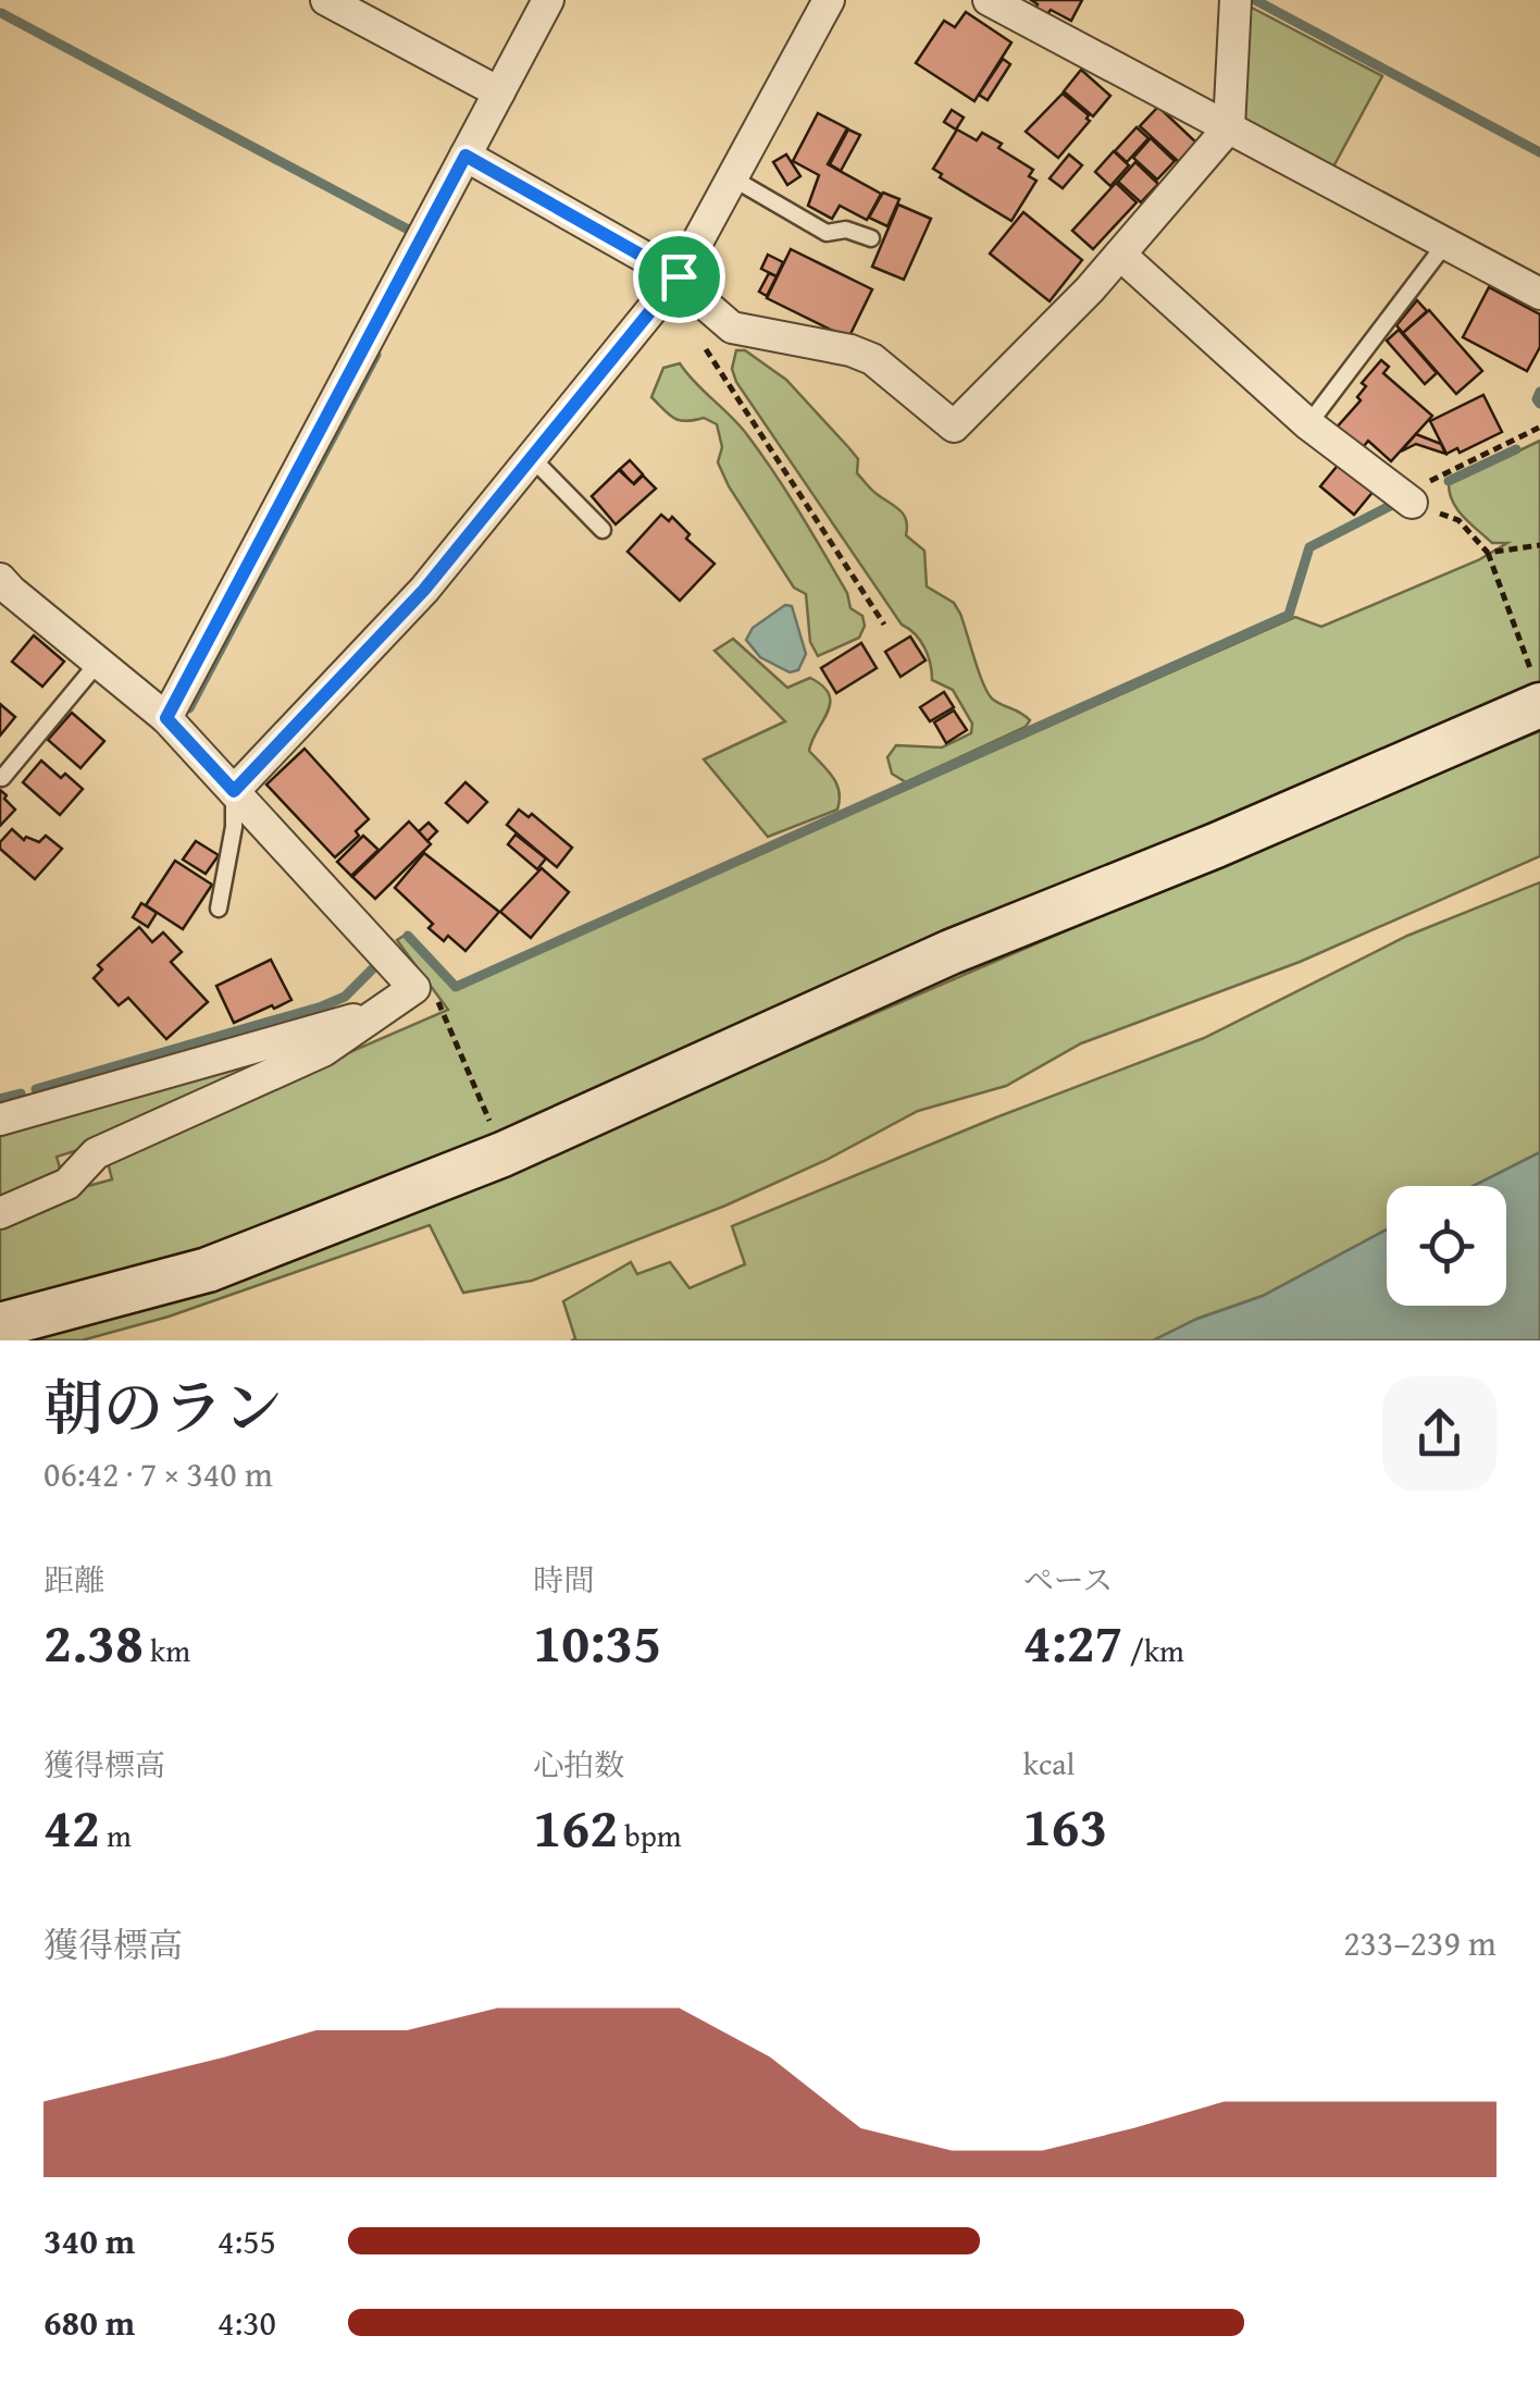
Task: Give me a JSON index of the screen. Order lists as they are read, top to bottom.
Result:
{
  "page": {
    "heading": ["朝のラン", "06:42 · 7 × 340 m"],
    "stats": [
      ["距離", "2.38 km"],
      ["時間", "10:35"],
      ["ペース", "4:27 /km"],
      ["獲得標高", "42 m"],
      ["心拍数", "162 bpm"],
      ["kcal", "163"]
    ],
    "chart": ["獲得標高", "233–239 m"],
    "list": [
      {
        "name": "340 m",
        "note": "4:55"
      },
      {
        "name": "680 m",
        "note": "4:30"
      }
    ]
  }
}
